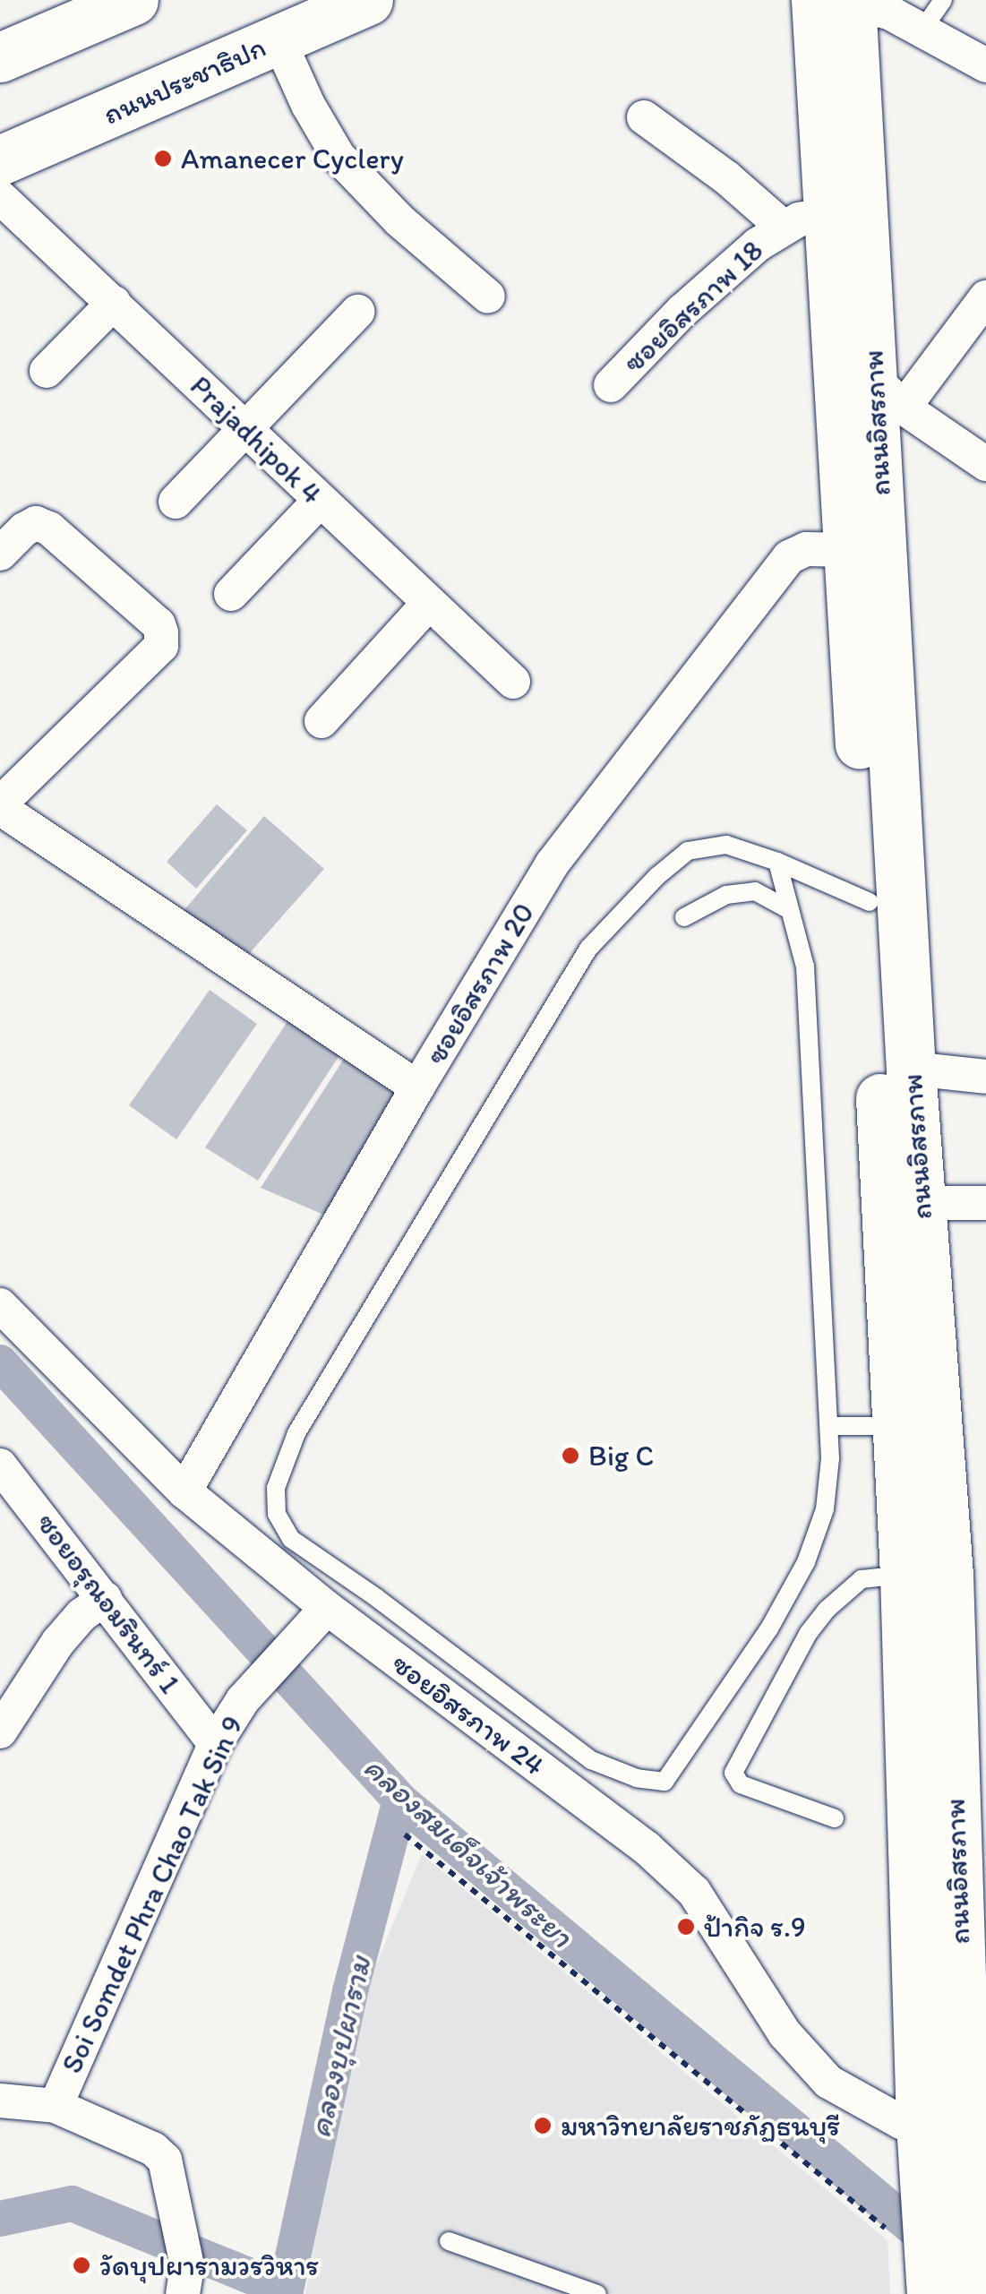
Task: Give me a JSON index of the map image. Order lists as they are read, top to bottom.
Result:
{
  "streets": {
    "main road": ["ถนนประชาธิปก", "ถนนอิสรภาพ"],
    "street": [
      "ซอยอิสรภาพ 18",
      "Prajadhipok 4",
      "ซอยอิสรภาพ 20",
      "ซอยอรุณอมรินทร์ 1",
      "ซอยอิสรภาพ 24",
      "Soi Somdet Phra Chao Tak Sin 9"
    ]
  },
  "crossings": [
    ["ซอยอิสรภาพ 20", "ซอยอิสรภาพ 24"],
    ["ซอยอรุณอมรินทร์ 1", "Soi Somdet Phra Chao Tak Sin 9"],
    ["ซอยอิสรภาพ 24", "Soi Somdet Phra Chao Tak Sin 9"]
  ],
  "water": ["คลองสมเด็จเจ้าพระยา", "คลองบุปผาราม"],
  "places": [
    "Amanecer Cyclery",
    "Big C",
    "ป้ากิจ ร.9",
    "มหาวิทยาลัยราชภัฏธนบุรี",
    "วัดบุปผารามวรวิหาร"
  ]
}
